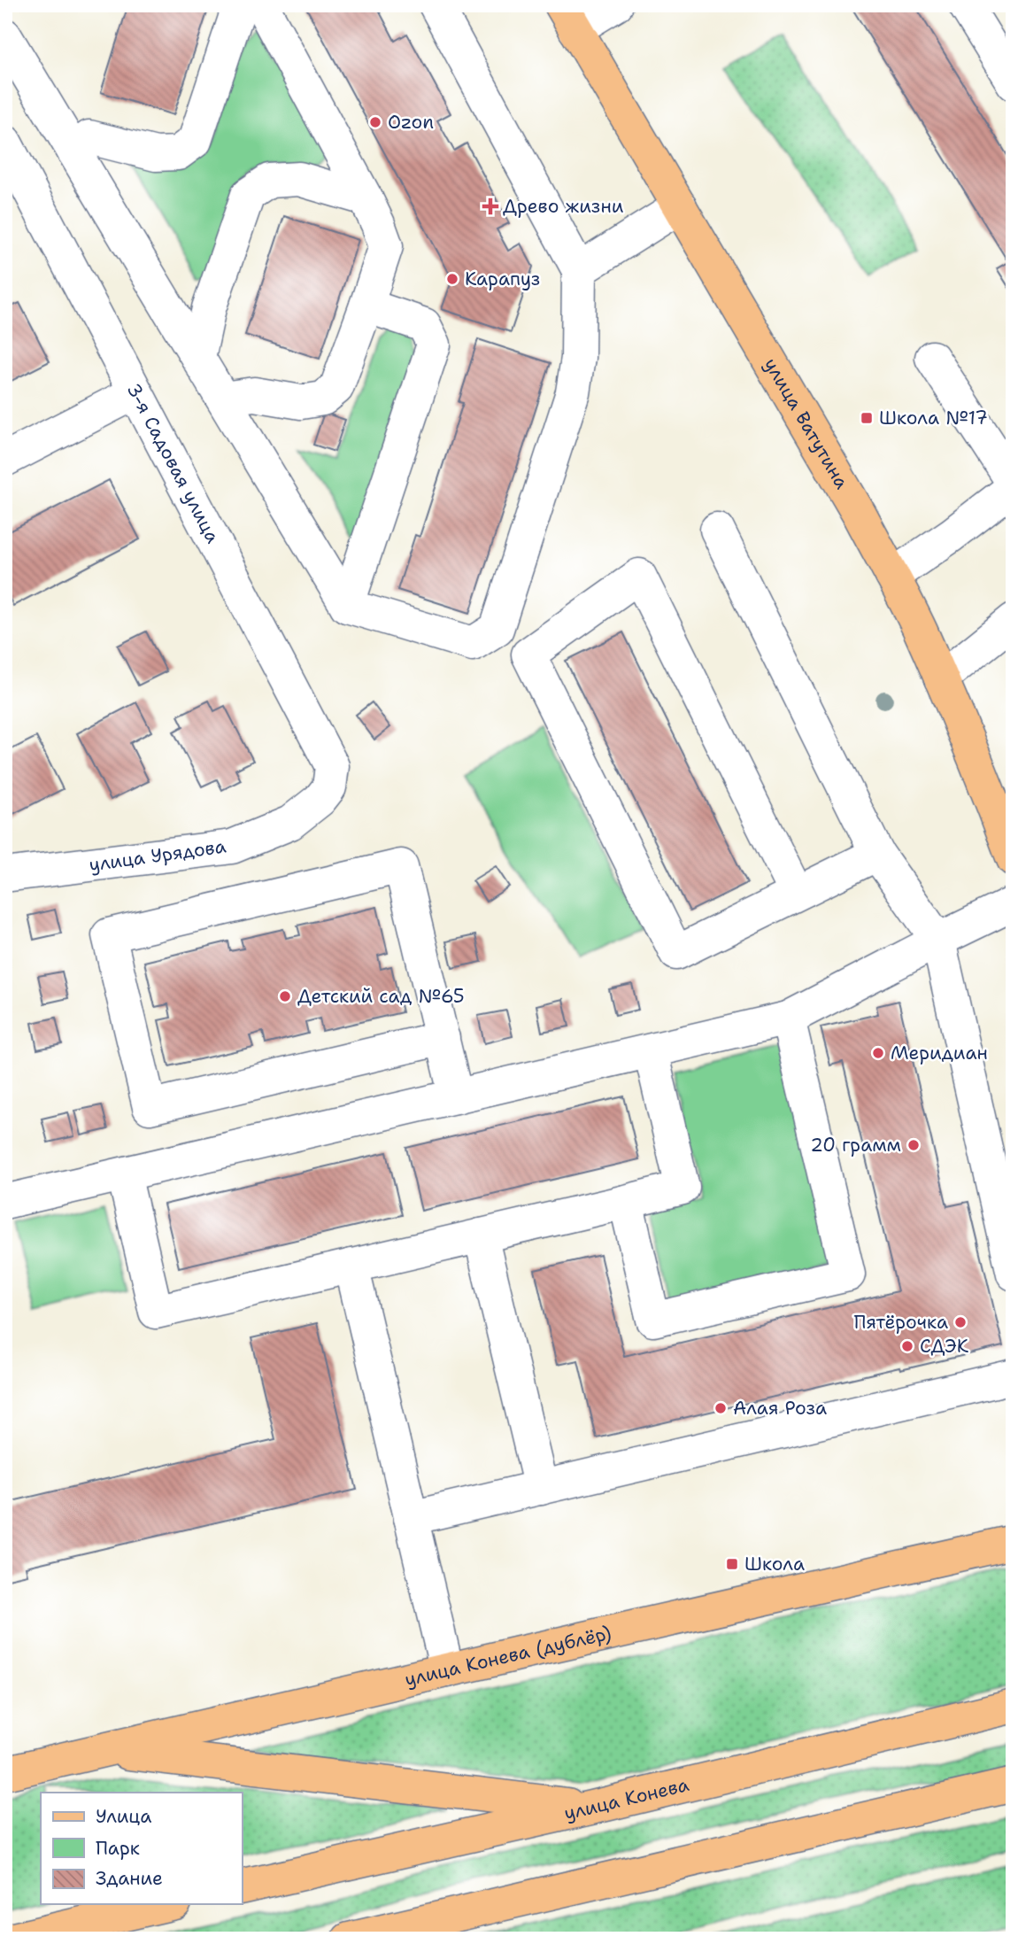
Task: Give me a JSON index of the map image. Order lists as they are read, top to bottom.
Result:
{
  "streets": {
    "main road": ["улица Ватутина", "улица Конева (дублёр)", "улица Конева"],
    "street": ["3-я Садовая улица", "улица Урядова"]
  },
  "crossings": [
    ["3-я Садовая улица", "улица Урядова"]
  ],
  "places": {
    "other": [
      "Ozon",
      "Карапуз",
      "Детский сад №65",
      "Меридиан",
      "20 грамм",
      "Пятёрочка",
      "СДЭК",
      "Алая Роза"
    ],
    "health": ["Древо жизни"],
    "transit": ["Школа №17", "Школа"]
  },
  "legend": ["Улица", "Парк", "Здание"]
}
